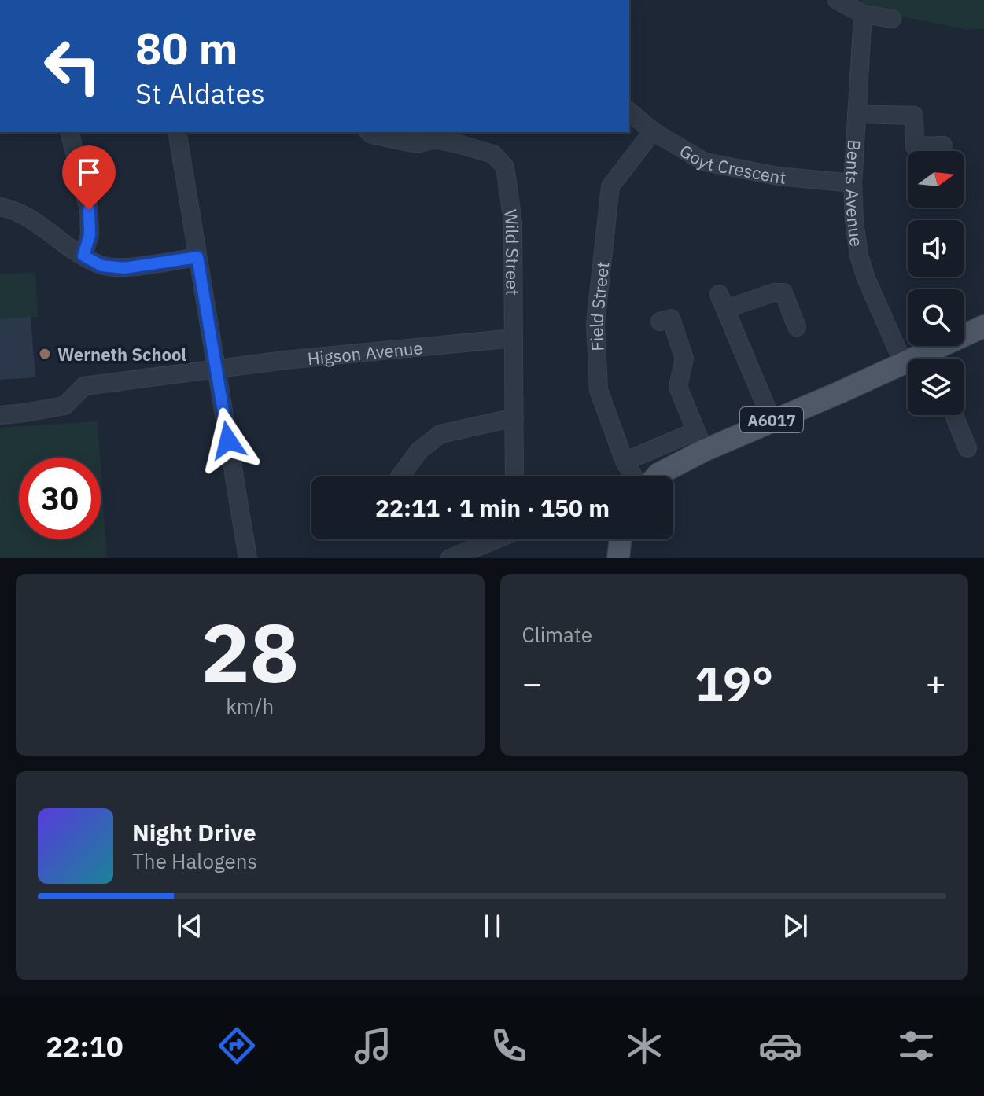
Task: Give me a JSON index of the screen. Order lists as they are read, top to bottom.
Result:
{
  "streets": {
    "main road": ["A6017"],
    "street": [
      "Goyt Crescent",
      "Bents Avenue",
      "Wild Street",
      "Field Street",
      "Higson Avenue"
    ]
  },
  "crossings": [
    ["Goyt Crescent", "Bents Avenue"],
    ["Goyt Crescent", "Field Street"],
    ["Wild Street", "Higson Avenue"]
  ],
  "places": ["Werneth School"],
  "north": "right",
  "page": {
    "turn": ["80 m", "St Aldates"],
    "limit": "30",
    "trip": "22:11 · 1 min · 150 m",
    "tile": [
      ["28", "km/h"],
      "Climate"
    ],
    "heat": ["−", "19°", "+"],
    "song": ["Night Drive", "The Halogens"],
    "tabs": "22:10"
  }
}
